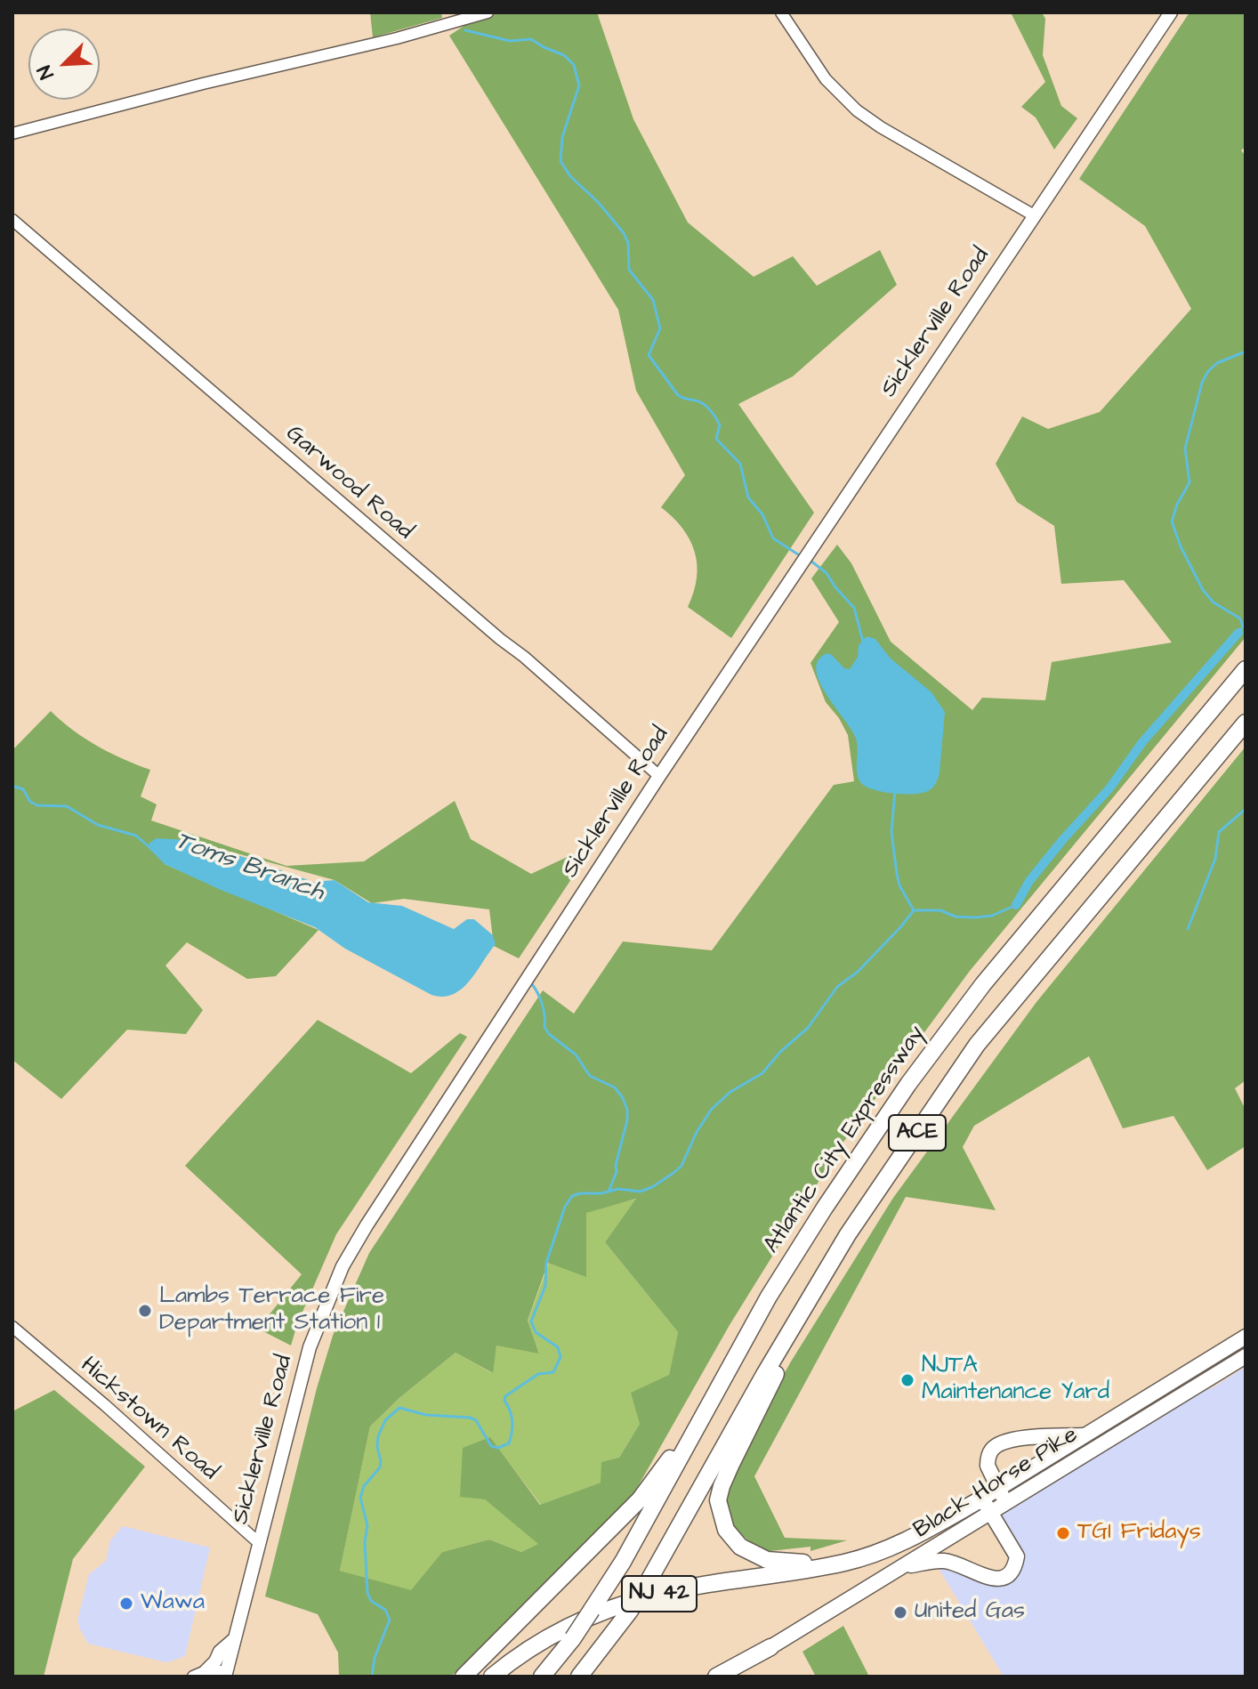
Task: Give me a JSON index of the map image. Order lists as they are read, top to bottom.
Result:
{
  "streets": {
    "highway": [
      "ACE",
      "Atlantic City Expressway",
      "Black Horse Pike",
      "NJ 42"
    ],
    "main road": ["Sicklerville Road"],
    "street": ["Garwood Road", "Hickstown Road"]
  },
  "crossings": [
    ["Sicklerville Road", "Garwood Road"],
    ["Sicklerville Road", "Hickstown Road"],
    ["Black Horse Pike", "NJ 42"]
  ],
  "water": ["Toms Branch"],
  "places": [
    "Lambs Terrace Fire Department Station 1",
    "NJTA Maintenance Yard",
    "TGI Fridays",
    "Wawa",
    "United Gas"
  ],
  "north": "bottom left"
}
